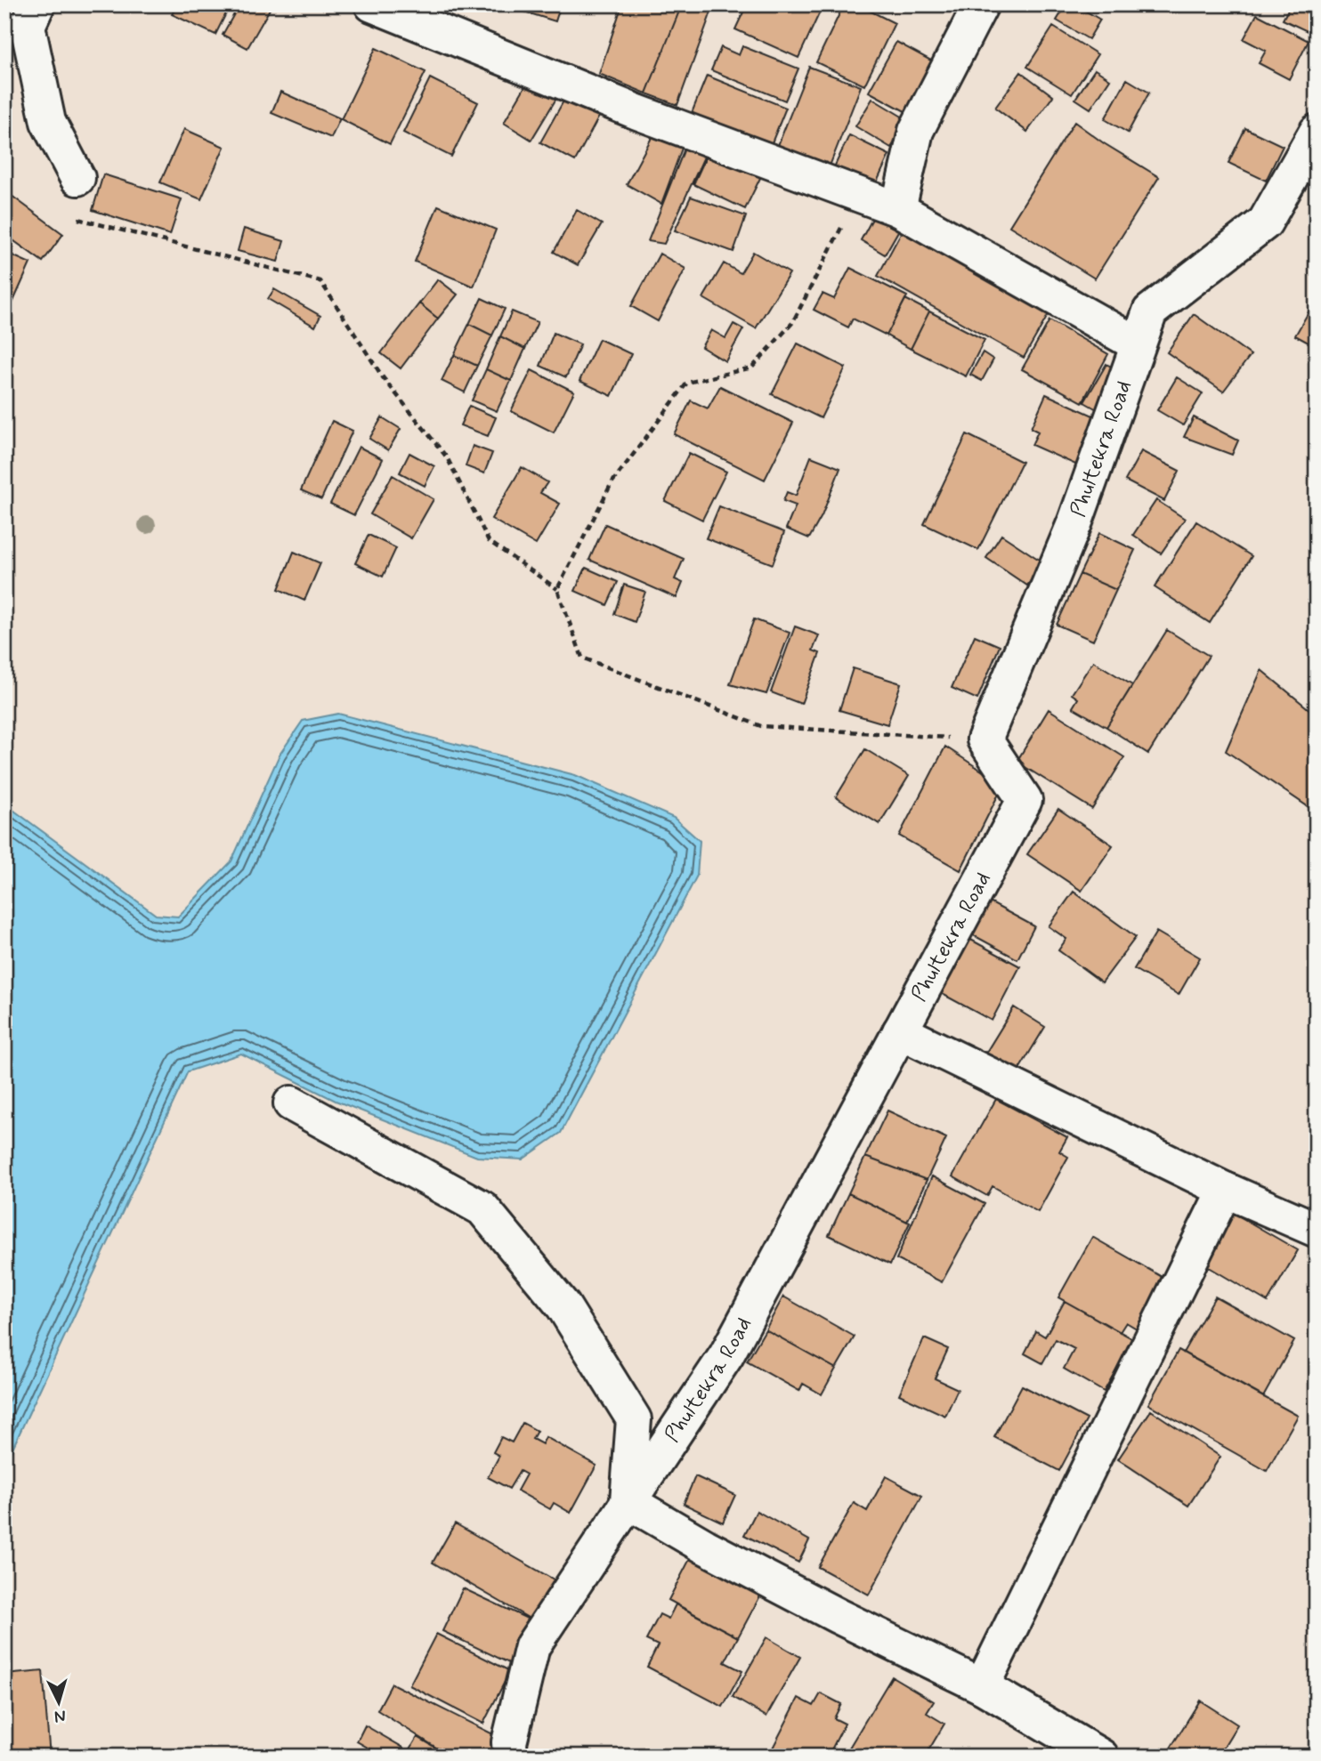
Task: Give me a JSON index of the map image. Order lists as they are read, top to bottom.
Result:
{
  "streets": {
    "street": ["Phultekra Road"]
  },
  "north": "bottom"
}
